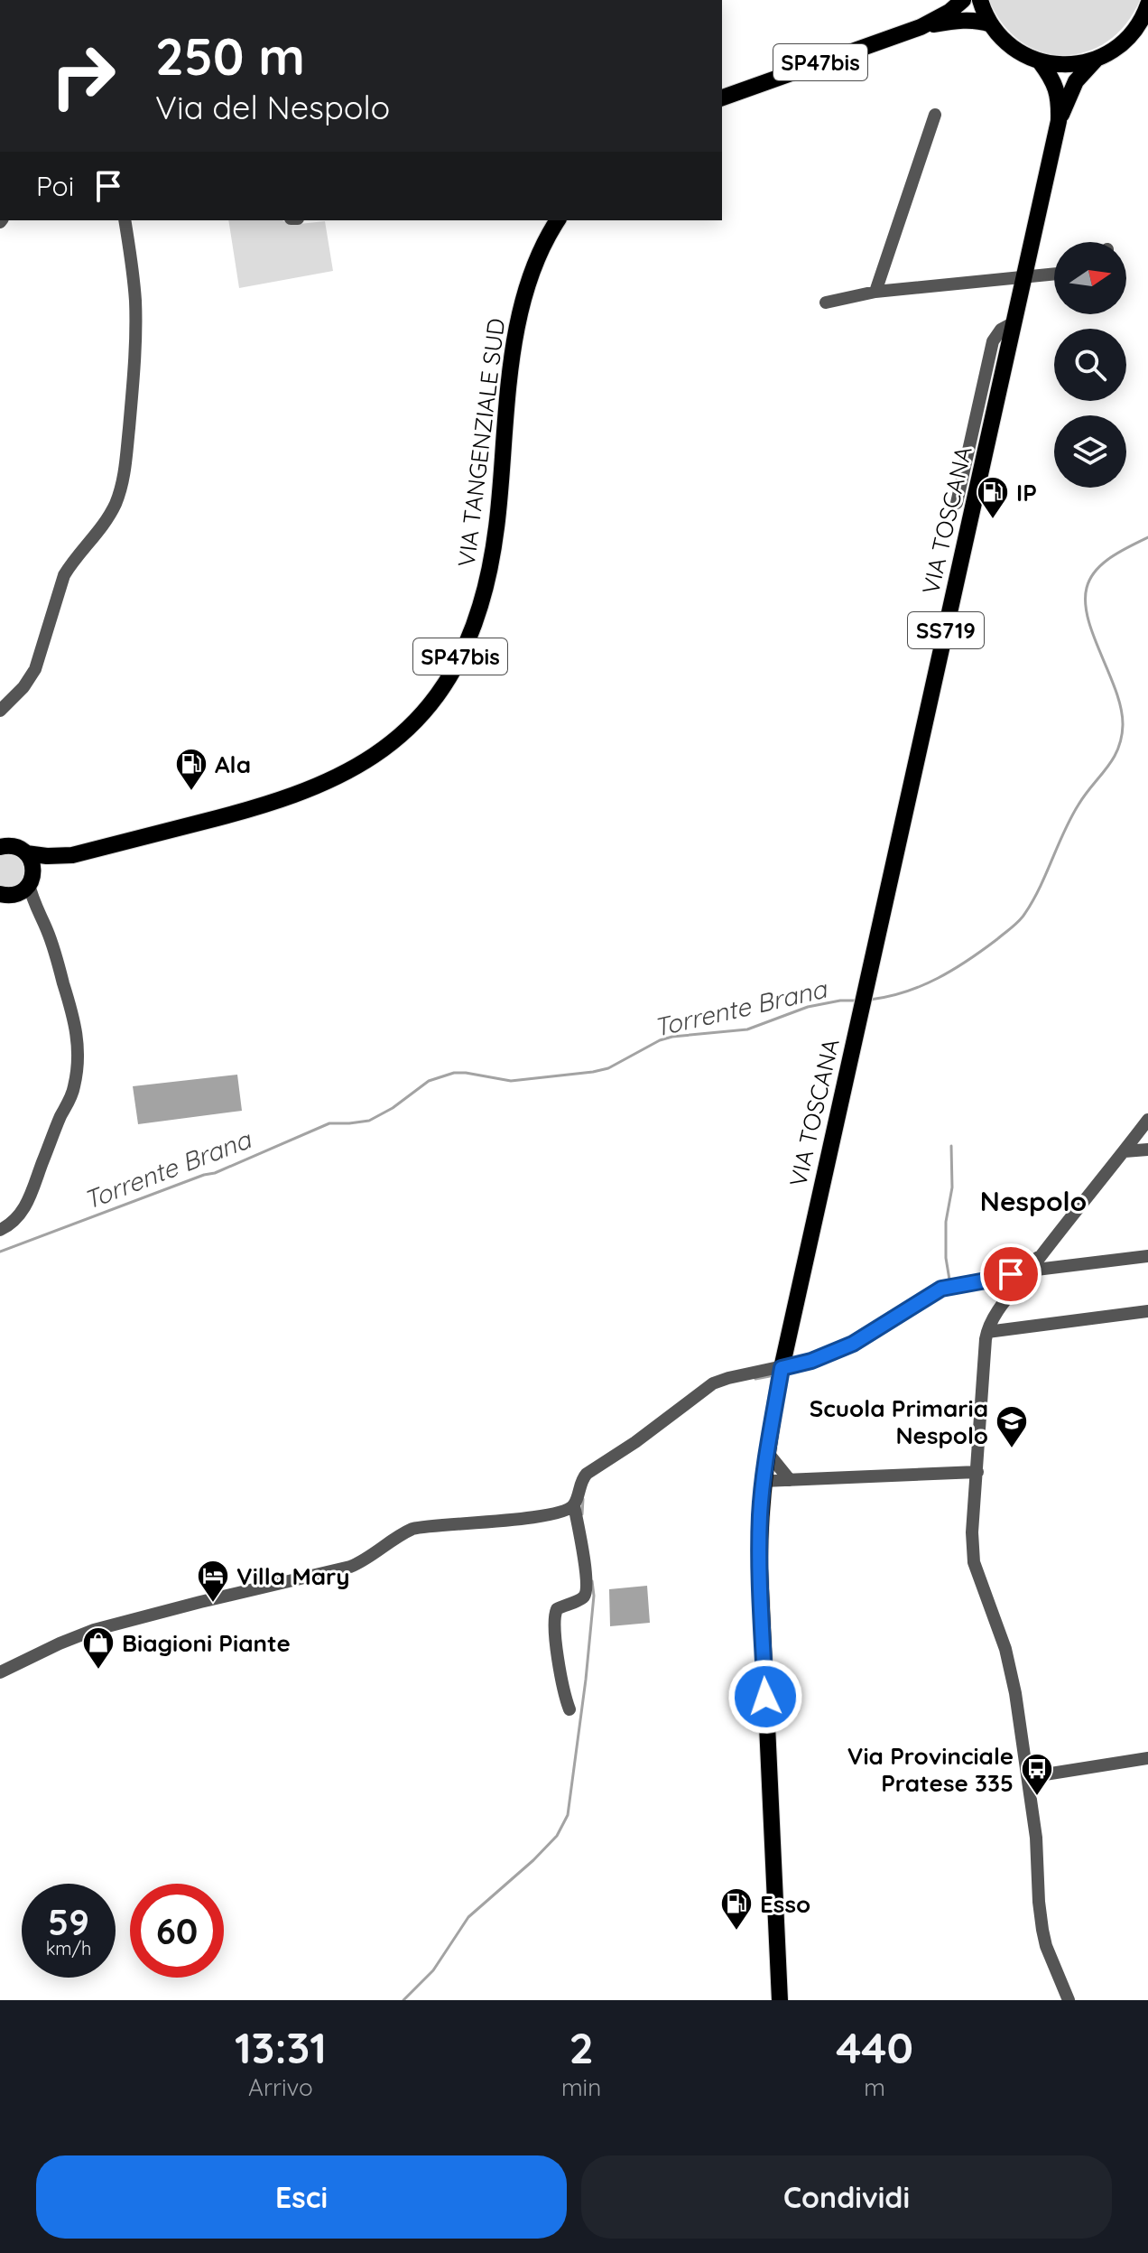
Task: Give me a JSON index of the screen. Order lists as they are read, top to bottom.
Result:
{
  "streets": {
    "main road": [
      "SP47bis",
      "VIA TANGENZIALE SUD",
      "VIA TOSCANA",
      "SS719"
    ]
  },
  "crossings": [
    ["SP47bis", "SS719"],
    ["VIA TOSCANA", "SS719"]
  ],
  "districts": ["Nespolo"],
  "water": ["Torrente Brana"],
  "places": {
    "fuel station": ["IP", "Ala", "Esso"],
    "school or university": ["Scuola Primaria Nespolo"],
    "hotel": ["Villa Mary"],
    "shop": ["Biagioni Piante"],
    "bus stop": ["Via Provinciale Pratese 335"]
  },
  "north": "right",
  "page": {
    "turn": ["250 m", "Via del Nespolo"],
    "then": "Poi",
    "speed": "59 km/h",
    "limit": "60",
    "eta": [
      "13:31",
      "Arrivo",
      "2",
      "min",
      "440",
      "m"
    ],
    "buttons": ["Esci", "Condividi"]
  }
}
